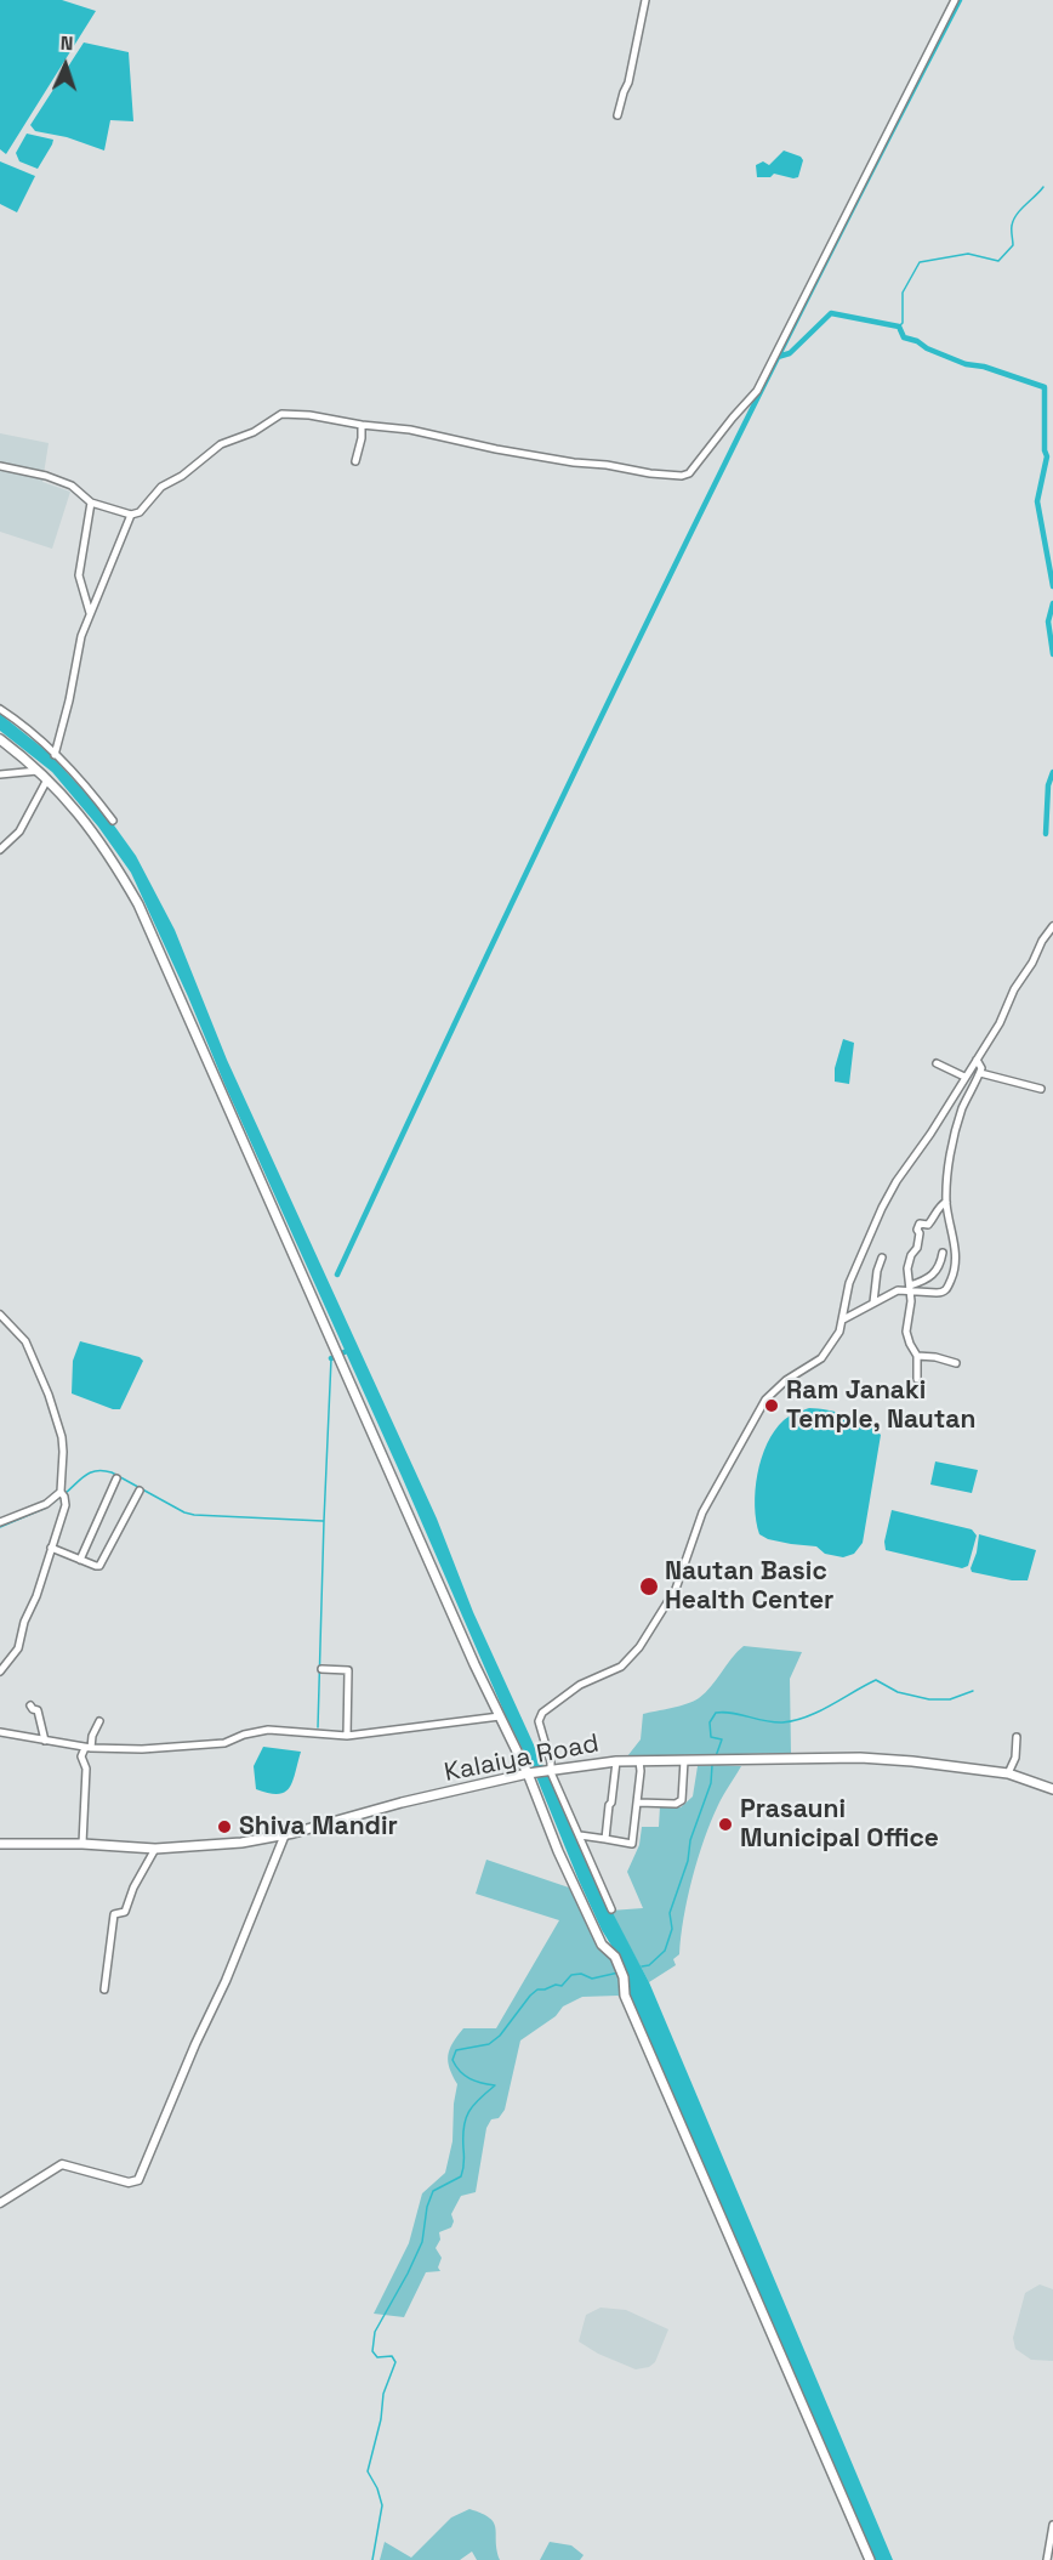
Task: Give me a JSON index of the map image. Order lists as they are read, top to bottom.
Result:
{
  "streets": {
    "main road": ["Kalaiya Road"]
  },
  "places": [
    "Ram Janaki Temple, Nautan",
    "Nautan Basic Health Center",
    "Prasauni Municipal Office",
    "Shiva Mandir"
  ],
  "north": "top"
}
